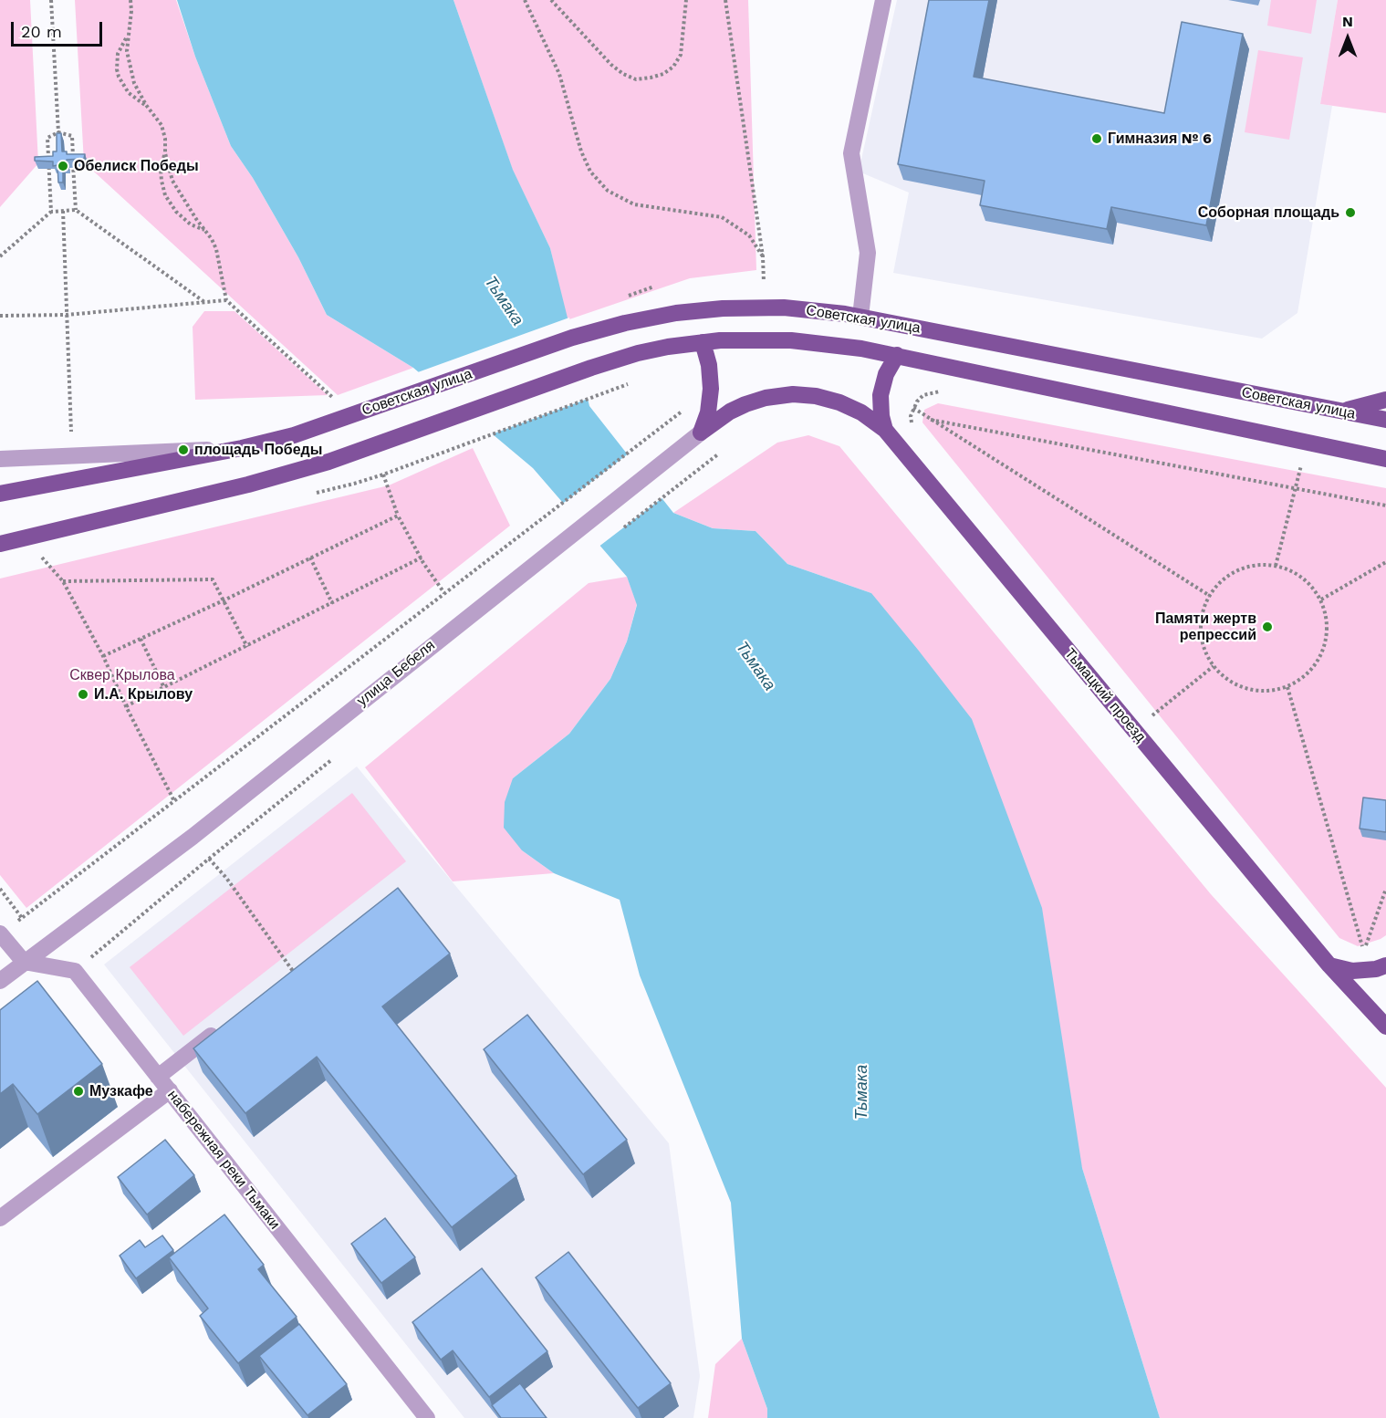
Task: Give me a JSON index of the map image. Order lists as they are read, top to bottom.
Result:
{
  "streets": {
    "main road": ["Советская улица", "улица Бебеля", "Тьмацкий проезд"],
    "street": ["набережная реки Тьмаки"]
  },
  "crossings": [
    ["улица Бебеля", "Тьмацкий проезд"]
  ],
  "water": ["Тьмака"],
  "parks": ["Сквер Крылова"],
  "places": [
    "Гимназия № 6",
    "Обелиск Победы",
    "Соборная площадь",
    "площадь Победы",
    "Памяти жертв репрессий",
    "И.А. Крылову",
    "Музкафе"
  ],
  "scale_bar": "20 m",
  "north": "top"
}
